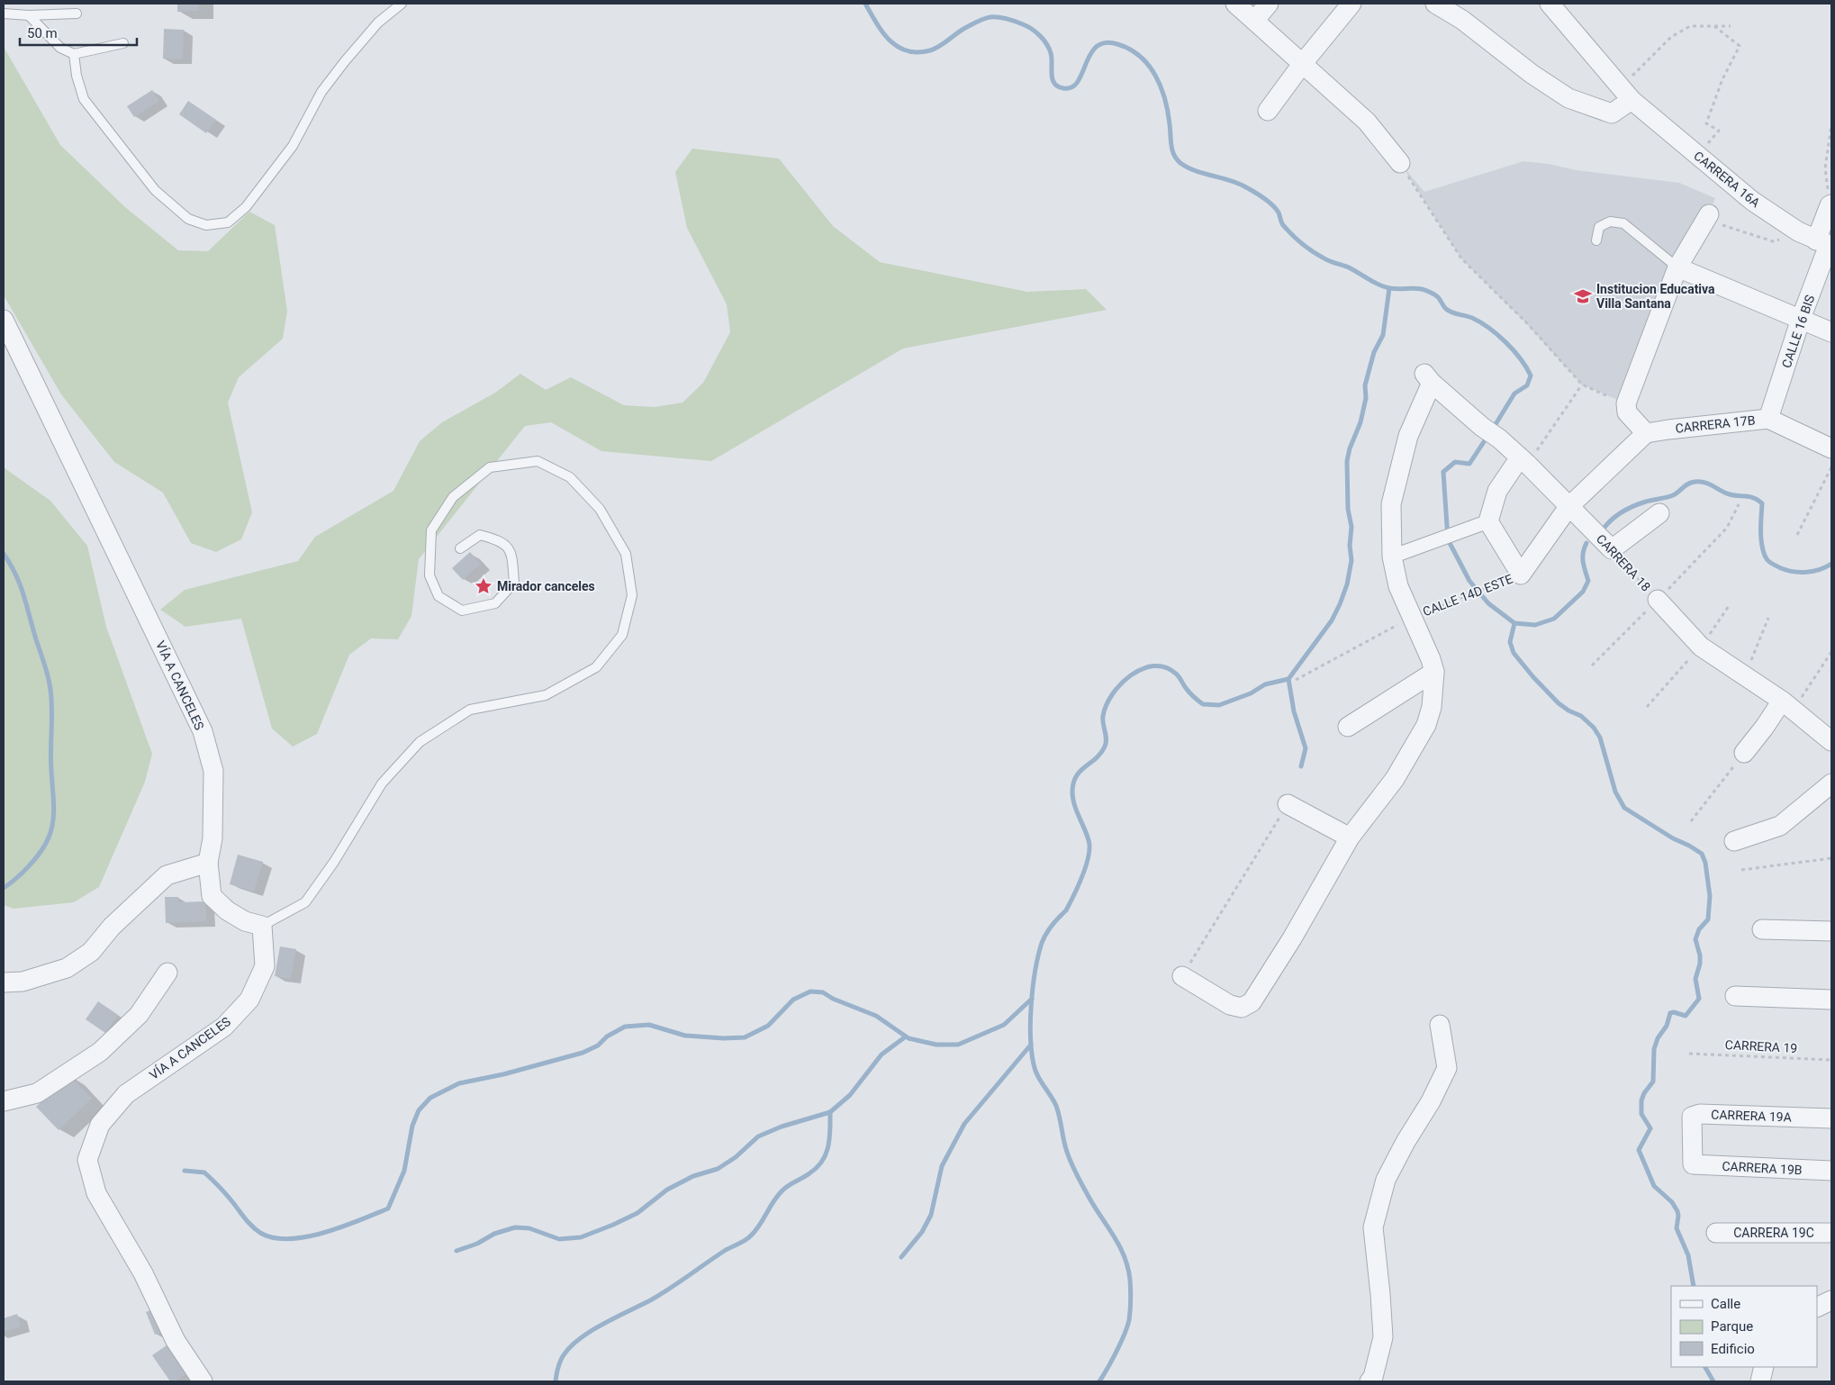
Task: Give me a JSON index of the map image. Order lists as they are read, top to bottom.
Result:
{
  "streets": {
    "street": [
      "CARRERA 16A",
      "CALLE 16 BIS",
      "CARRERA 17B",
      "CARRERA 18",
      "CALLE 14D ESTE",
      "VÍA A CANCELES",
      "CARRERA 19A",
      "CARRERA 19B",
      "CARRERA 19C"
    ],
    "path": ["CARRERA 19"]
  },
  "crossings": [
    ["CARRERA 16A", "CALLE 16 BIS"],
    ["CALLE 16 BIS", "CARRERA 17B"],
    ["CARRERA 17B", "CALLE 14D ESTE"],
    ["CARRERA 18", "CALLE 14D ESTE"],
    ["CARRERA 19A", "CARRERA 19B"]
  ],
  "places": {
    "school or university": ["Institucion Educativa Villa Santana"],
    "place": ["Mirador canceles"]
  },
  "legend": ["Calle", "Parque", "Edificio"],
  "scale_bar": "50 m"
}
